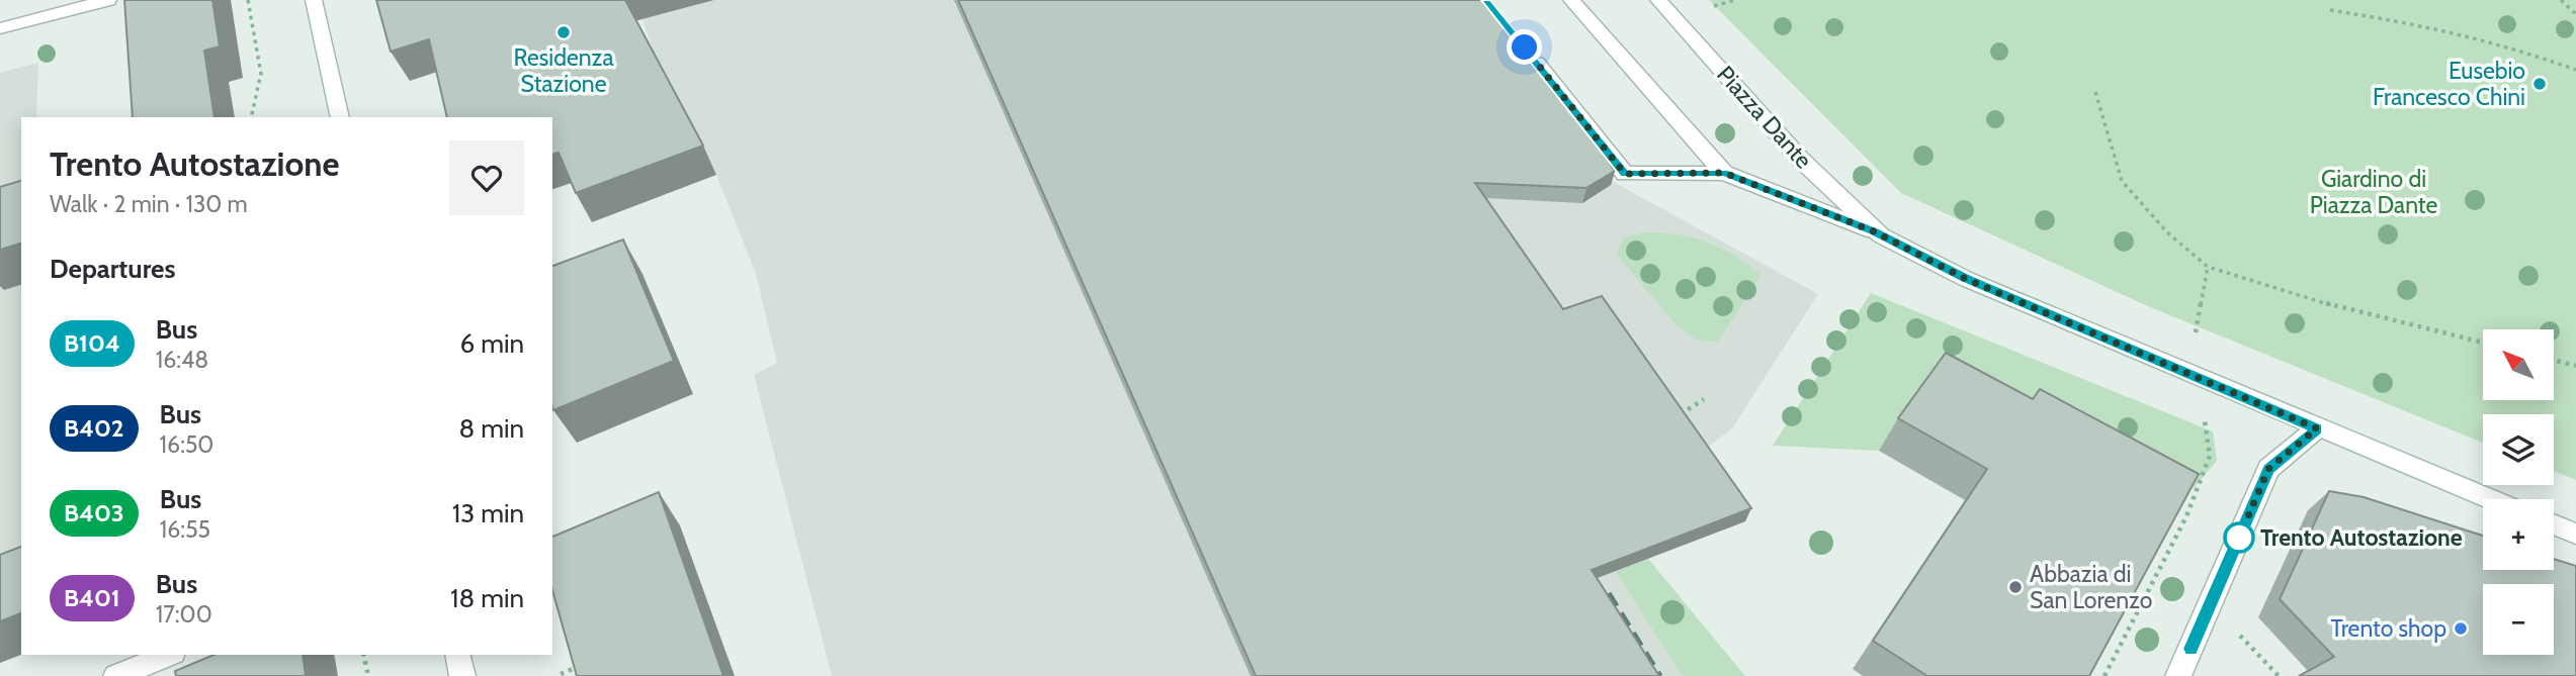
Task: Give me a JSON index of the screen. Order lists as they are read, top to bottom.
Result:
{
  "streets": {
    "main road": ["Piazza Dante"]
  },
  "parks": ["Giardino di Piazza Dante"],
  "places": [
    "Residenza Stazione",
    "Eusebio Francesco Chini",
    "Trento Autostazione",
    "Abbazia di San Lorenzo",
    "Trento shop"
  ],
  "lines": ["bus line B104"],
  "north": "top left",
  "page": {
    "heading": [
      ["Trento Autostazione", "Walk · 2 min · 130 m"],
      "Departures"
    ],
    "list": [
      {
        "mark": "B104",
        "name": "Bus",
        "note": "16:48",
        "value": "6 min"
      },
      {
        "mark": "B402",
        "name": "Bus",
        "note": "16:50",
        "value": "8 min"
      },
      {
        "mark": "B403",
        "name": "Bus",
        "note": "16:55",
        "value": "13 min"
      },
      {
        "mark": "B401",
        "name": "Bus",
        "note": "17:00",
        "value": "18 min"
      }
    ],
    "map_buttons": ["+", "−"]
  }
}
